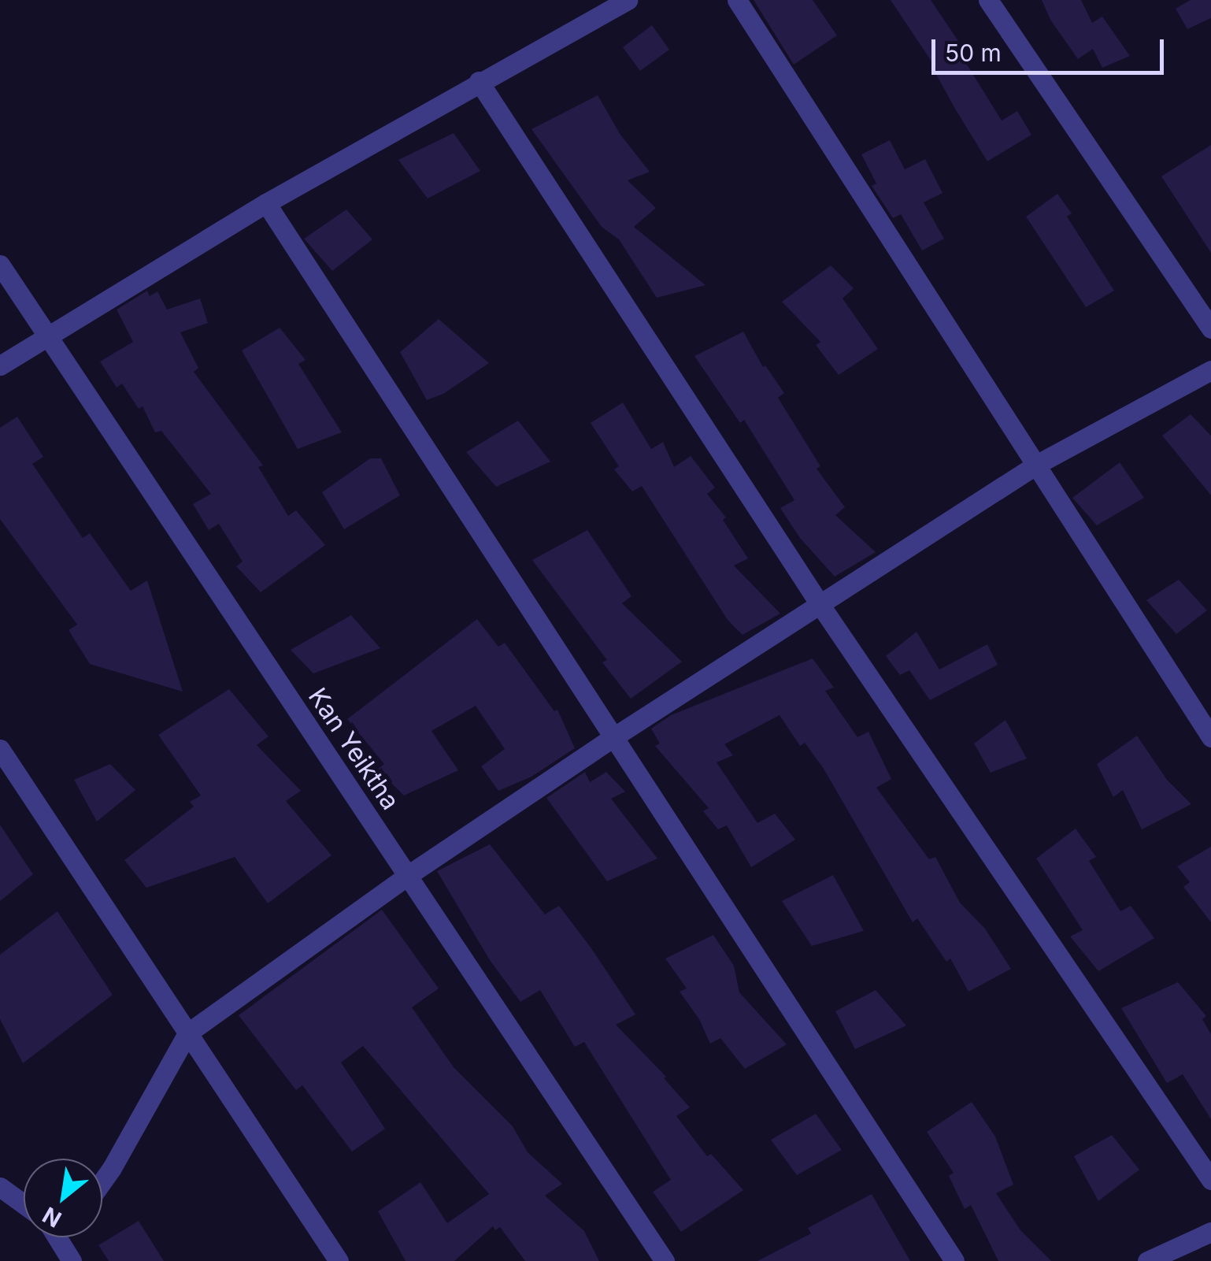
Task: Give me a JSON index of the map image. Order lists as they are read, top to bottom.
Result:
{
  "streets": {
    "street": ["Kan Yeiktha"]
  },
  "scale_bar": "50 m",
  "north": "bottom left"
}
